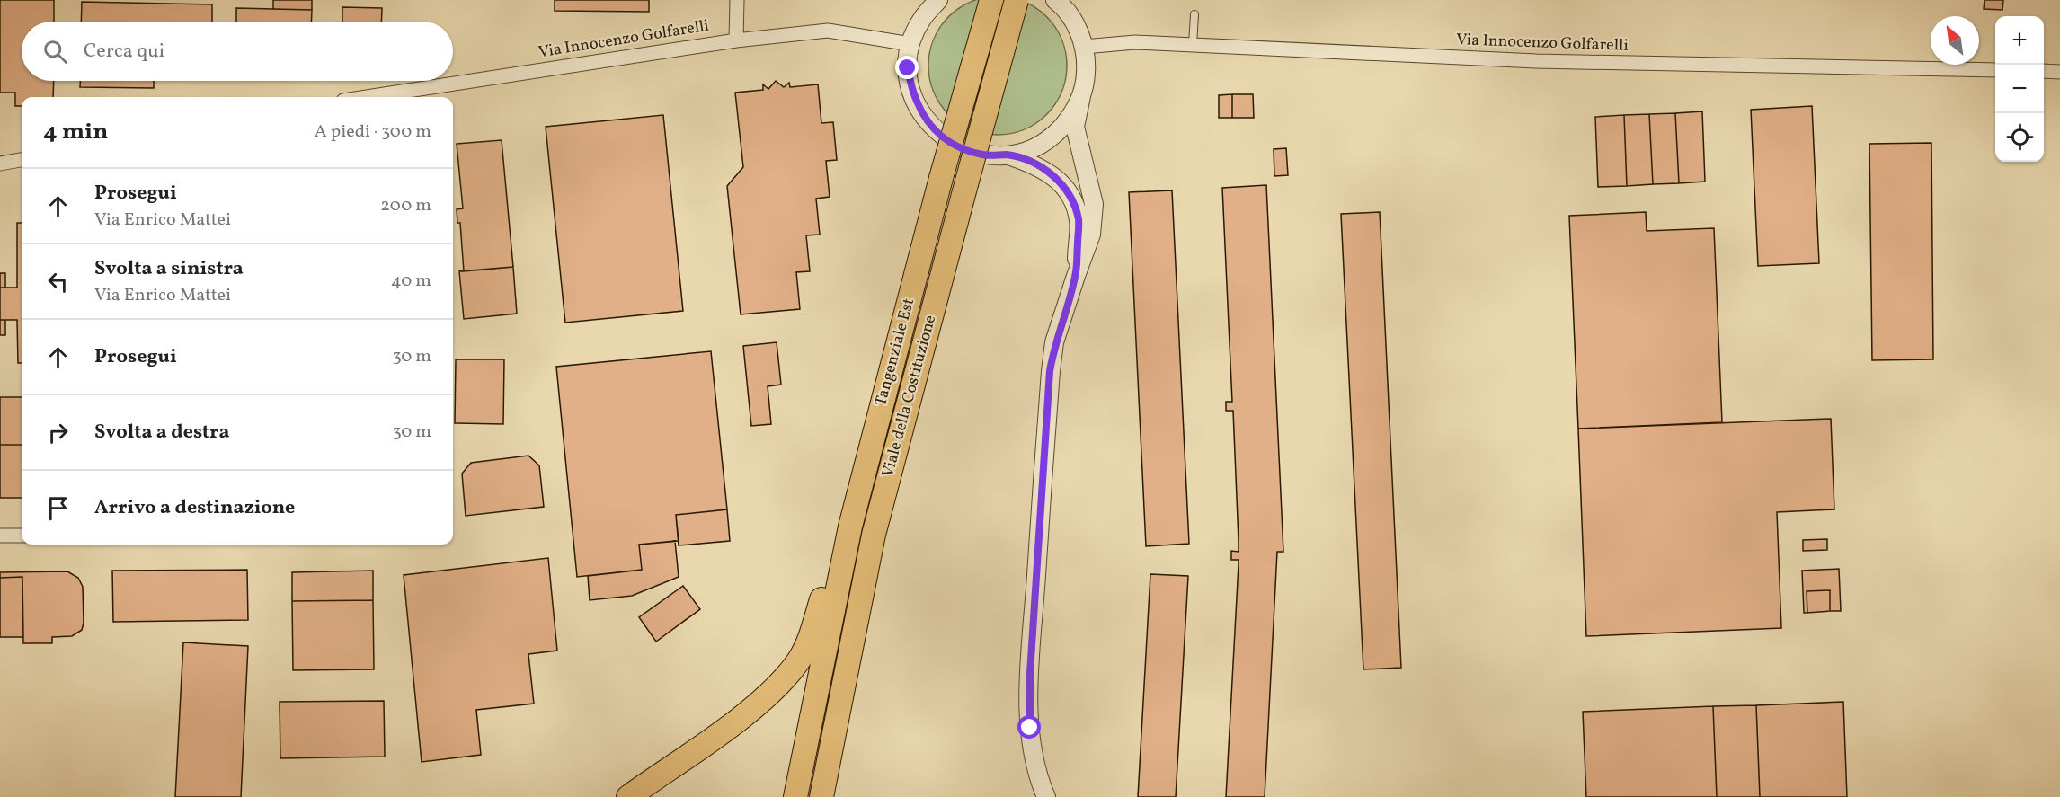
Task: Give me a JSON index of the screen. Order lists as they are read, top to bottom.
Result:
{
  "streets": {
    "highway": ["Tangenziale Est", "Viale della Costituzione"],
    "street": ["Via Innocenzo Golfarelli"]
  },
  "north": "top left",
  "page": {
    "map_buttons": ["+", "−"],
    "search": "Cerca qui",
    "heading": ["4 min", "A piedi · 300 m"],
    "list": [
      ["Prosegui", "Via Enrico Mattei", "200 m"],
      ["Svolta a sinistra", "Via Enrico Mattei", "40 m"],
      ["Prosegui", "30 m"],
      ["Svolta a destra", "30 m"],
      "Arrivo a destinazione"
    ]
  }
}
